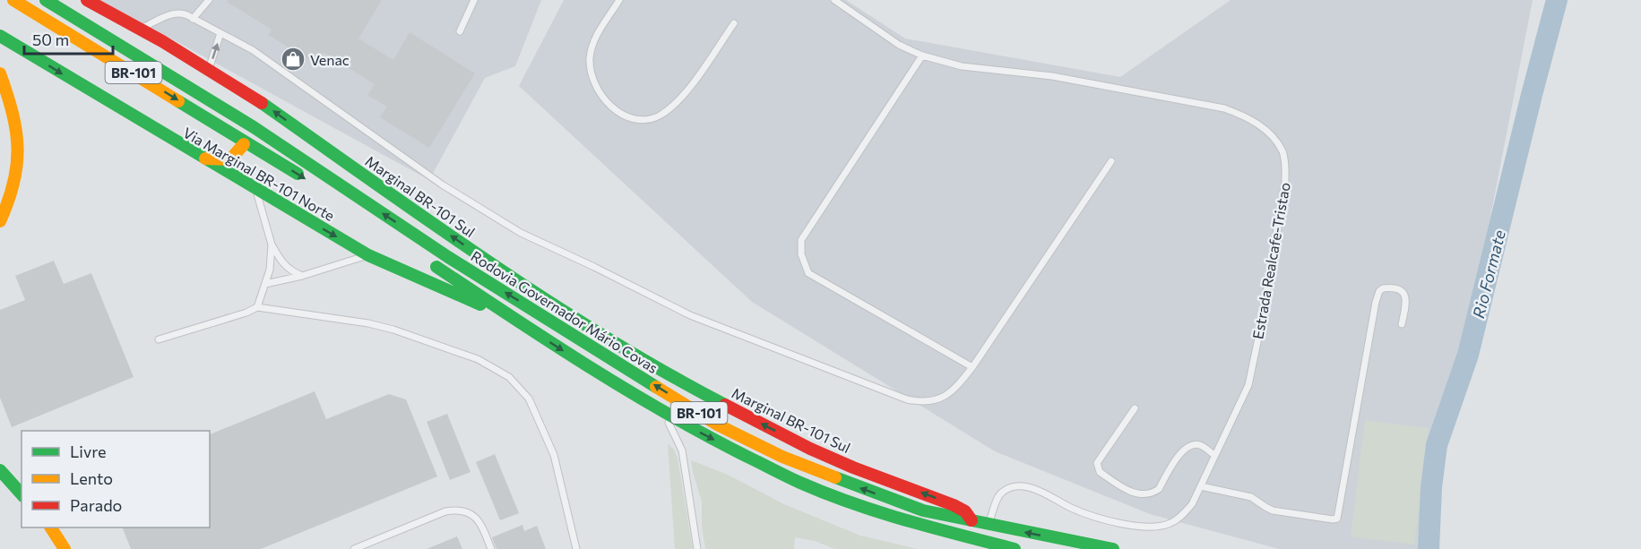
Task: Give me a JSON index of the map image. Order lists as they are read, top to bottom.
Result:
{
  "streets": {
    "main road": [
      "BR-101",
      "Via Marginal BR-101 Norte",
      "Marginal BR-101 Sul",
      "Rodovia Governador Mário Covas"
    ],
    "lane": ["Estrada Realcafe-Tristao"]
  },
  "crossings": [
    ["BR-101", "Via Marginal BR-101 Norte"],
    ["Marginal BR-101 Sul", "Rodovia Governador Mário Covas"],
    ["Estrada Realcafe-Tristao", "Rodovia Governador Mário Covas"]
  ],
  "water": ["Rio Formate"],
  "places": {
    "shop": ["Venac"]
  },
  "legend": ["Livre", "Lento", "Parado"],
  "scale_bar": "50 m"
}
